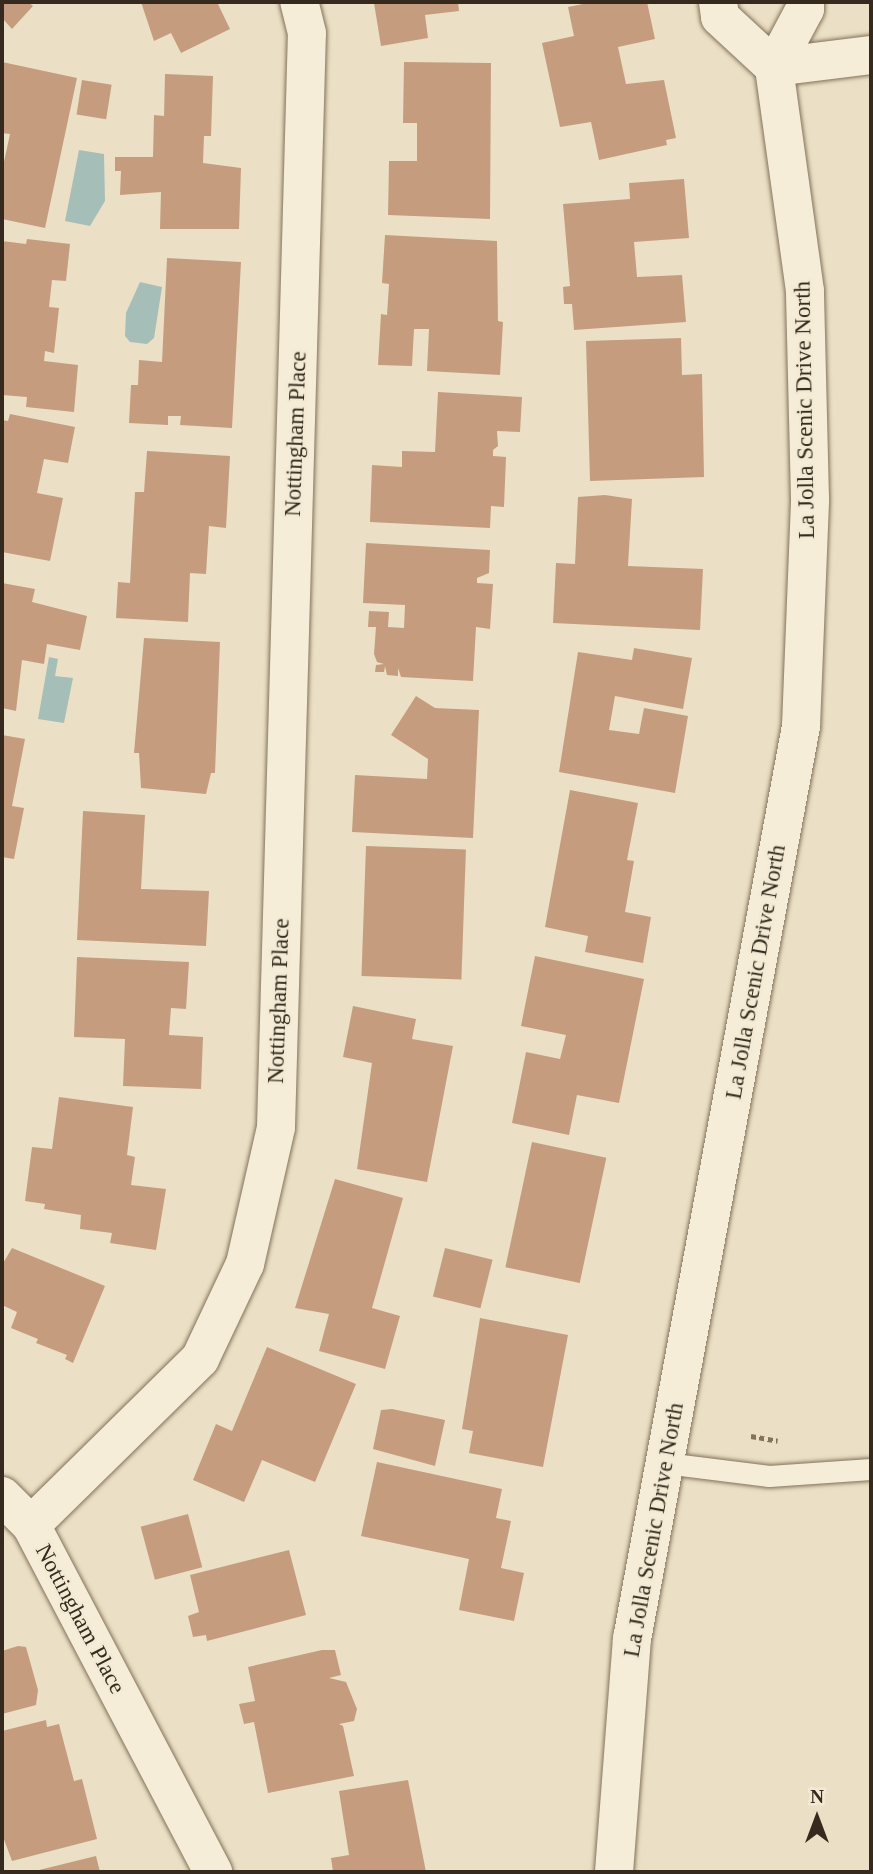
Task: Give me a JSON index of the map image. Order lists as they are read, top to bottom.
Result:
{
  "streets": {
    "street": ["La Jolla Scenic Drive North", "Nottingham Place"]
  },
  "north": "top"
}
